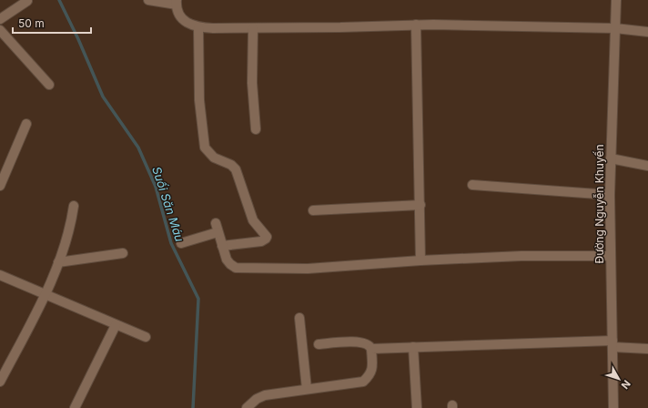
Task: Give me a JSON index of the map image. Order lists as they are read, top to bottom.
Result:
{
  "streets": {
    "street": ["Đường Nguyễn Khuyến"]
  },
  "water": ["Suối Săn Máu"],
  "scale_bar": "50 m",
  "north": "bottom right"
}
